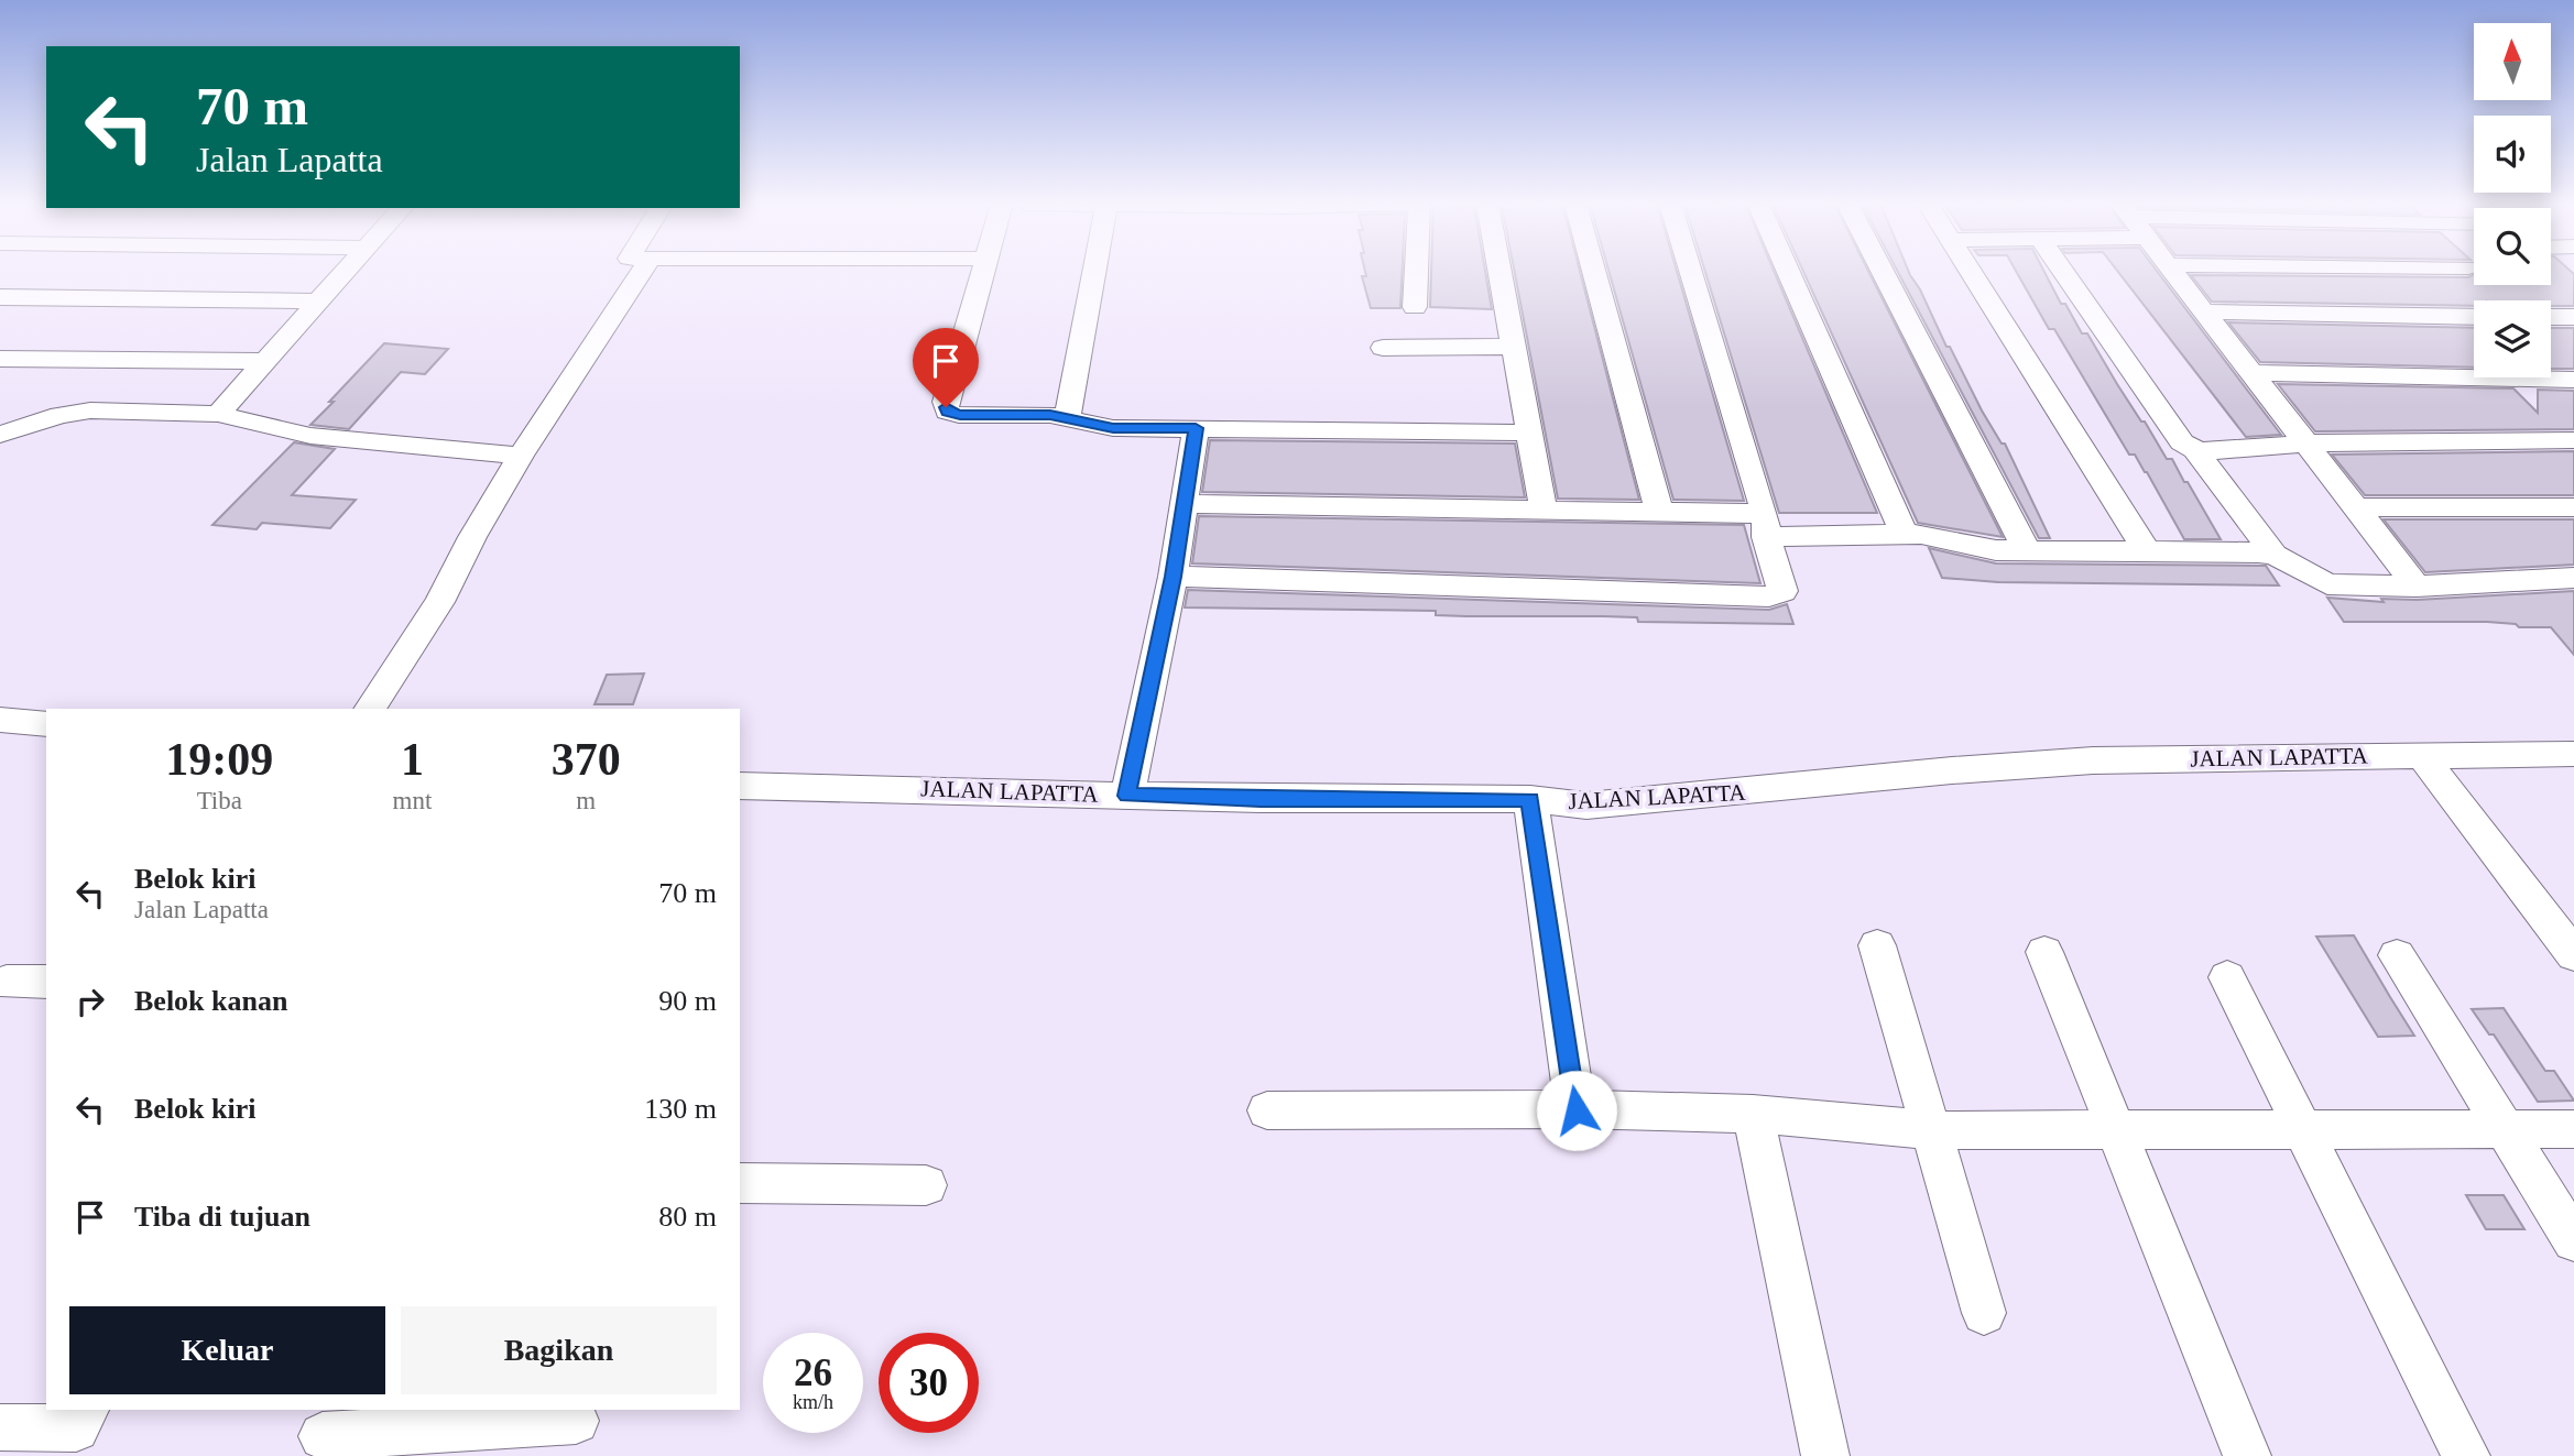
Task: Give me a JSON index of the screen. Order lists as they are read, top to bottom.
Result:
{
  "streets": {
    "street": ["JALAN LAPATTA"]
  },
  "north": "top",
  "page": {
    "turn": ["70 m", "Jalan Lapatta"],
    "eta": [
      "19:09",
      "Tiba",
      "1",
      "mnt",
      "370",
      "m"
    ],
    "list": [
      {
        "name": "Belok kiri",
        "note": "Jalan Lapatta",
        "value": "70 m"
      },
      {
        "name": "Belok kanan",
        "value": "90 m"
      },
      {
        "name": "Belok kiri",
        "value": "130 m"
      },
      {
        "name": "Tiba di tujuan",
        "value": "80 m"
      }
    ],
    "buttons": ["Keluar", "Bagikan"],
    "speed": "26 km/h",
    "limit": "30"
  }
}
